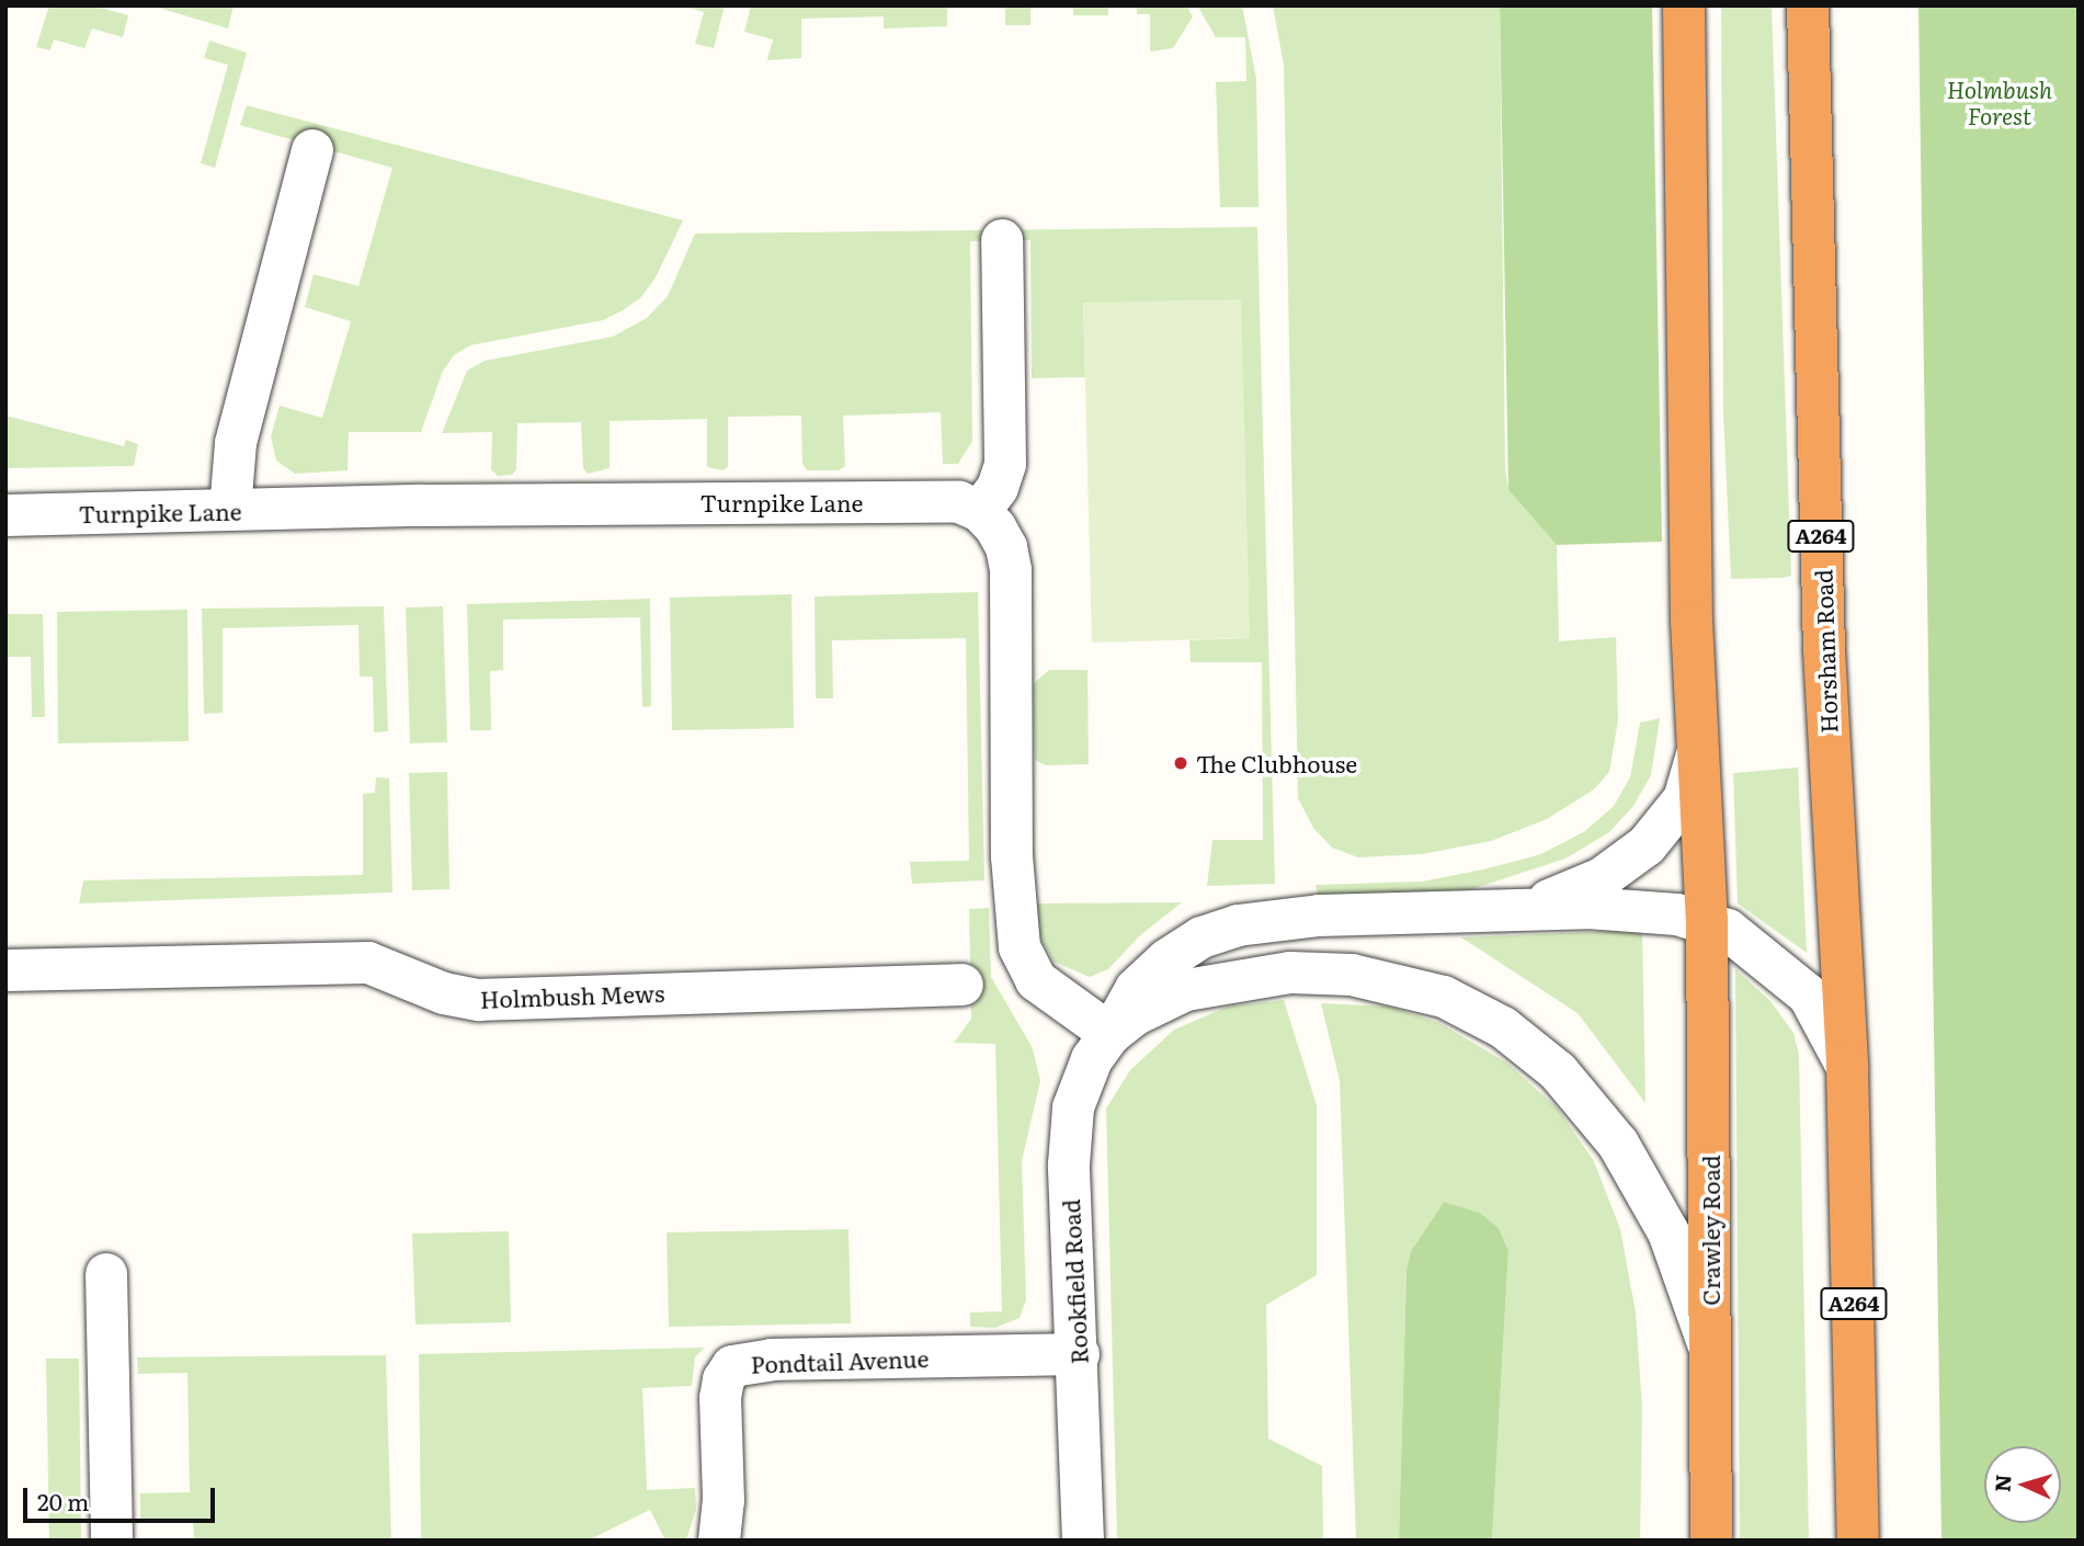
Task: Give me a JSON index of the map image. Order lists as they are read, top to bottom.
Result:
{
  "streets": {
    "highway": ["A264", "Horsham Road", "Crawley Road"],
    "street": [
      "Turnpike Lane",
      "Holmbush Mews",
      "Rookfield Road",
      "Pondtail Avenue"
    ]
  },
  "crossings": [
    ["A264", "Horsham Road"],
    ["A264", "Rookfield Road"],
    ["Horsham Road", "Rookfield Road"],
    ["Crawley Road", "Rookfield Road"],
    ["Rookfield Road", "Pondtail Avenue"]
  ],
  "parks": ["Holmbush Forest"],
  "places": ["The Clubhouse"],
  "scale_bar": "20 m",
  "north": "left"
}
